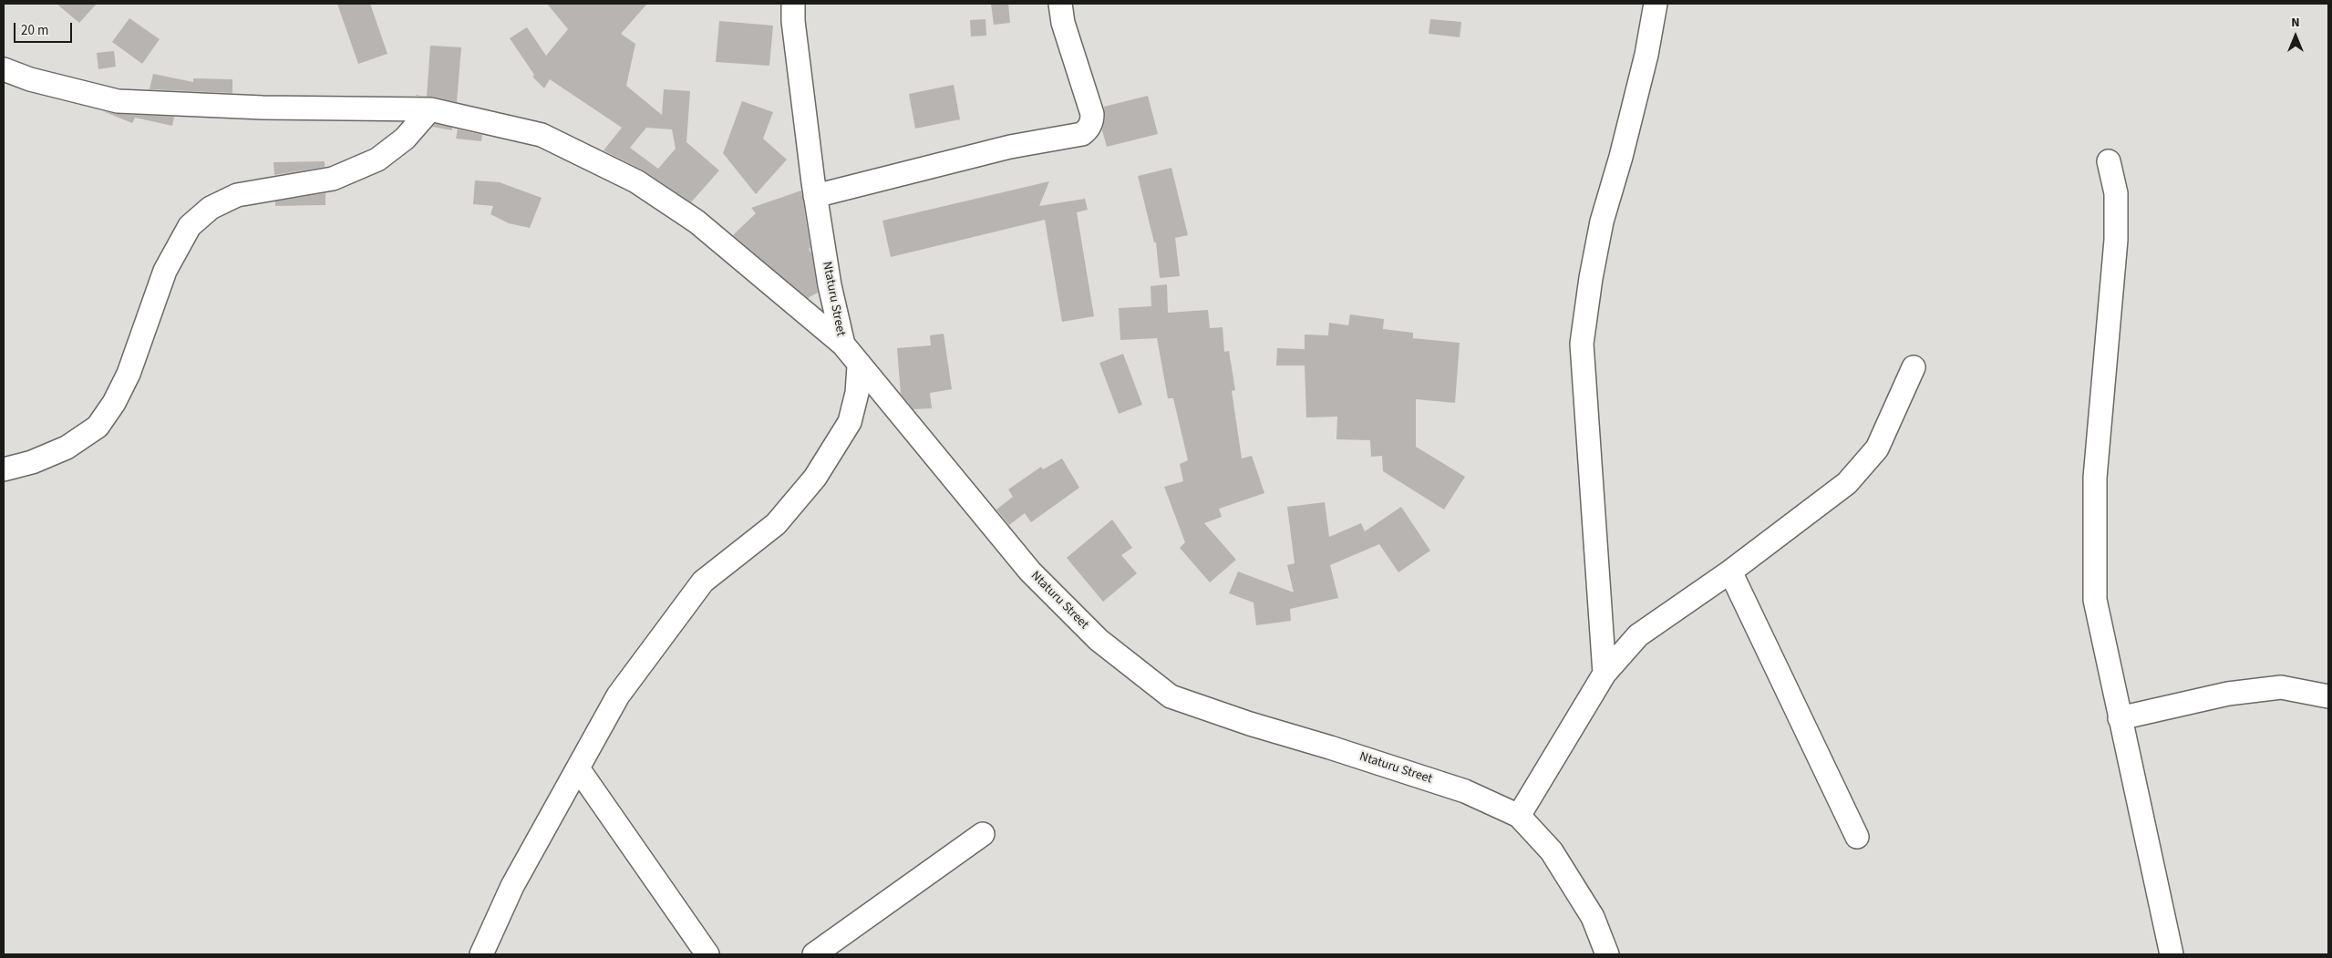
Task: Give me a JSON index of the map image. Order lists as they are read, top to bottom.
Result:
{
  "streets": {
    "street": ["Ntaturu Street"]
  },
  "scale_bar": "20 m",
  "north": "top"
}
